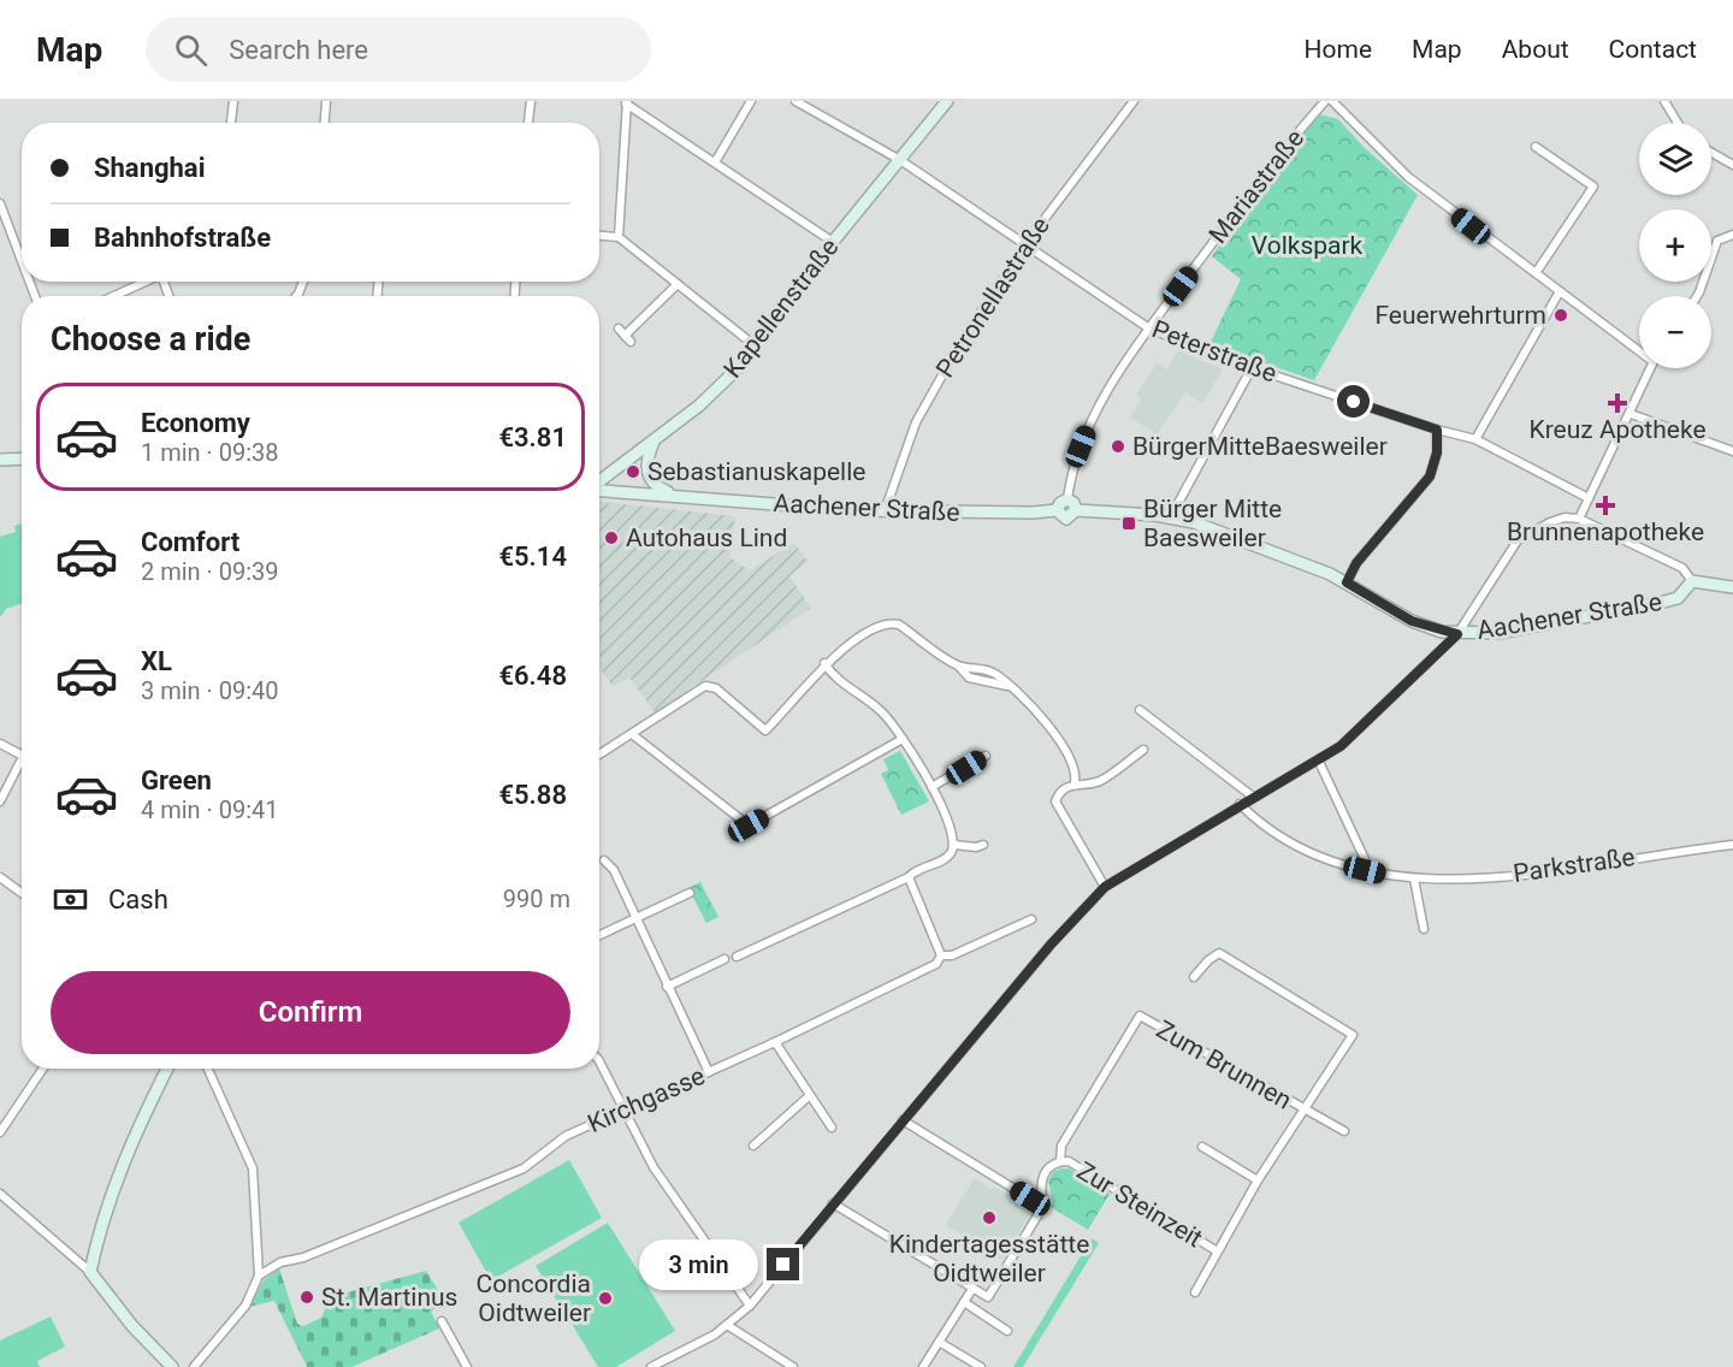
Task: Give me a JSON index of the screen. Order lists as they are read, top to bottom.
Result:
{
  "streets": {
    "main road": ["Kapellenstraße", "Aachener Straße"],
    "street": [
      "Mariastraße",
      "Petronellastraße",
      "Peterstraße",
      "Parkstraße",
      "Zum Brunnen",
      "Kirchgasse",
      "Zur Steinzeit"
    ]
  },
  "crossings": [
    ["Mariastraße", "Peterstraße"],
    ["Mariastraße", "Aachener Straße"],
    ["Petronellastraße", "Peterstraße"],
    ["Petronellastraße", "Aachener Straße"],
    ["Kapellenstraße", "Peterstraße"],
    ["Zum Brunnen", "Zur Steinzeit"]
  ],
  "parks": ["Volkspark"],
  "places": {
    "other": [
      "Feuerwehrturm",
      "BürgerMitteBaesweiler",
      "Sebastianuskapelle",
      "Autohaus Lind",
      "Kindertagesstätte Oidtweiler",
      "St. Martinus",
      "Concordia Oidtweiler"
    ],
    "health": ["Kreuz Apotheke", "Brunnenapotheke"],
    "transit": ["Bürger Mitte Baesweiler"]
  },
  "page": {
    "header": "Map",
    "search": "Search here",
    "nav": [
      "Home",
      "Map",
      "About",
      "Contact"
    ],
    "map_buttons": ["+", "−"],
    "banner": ["Shanghai", "Bahnhofstraße"],
    "heading": "Choose a ride",
    "list": [
      {
        "name": "Economy",
        "note": "1 min · 09:38",
        "value": "€3.81"
      },
      {
        "name": "Comfort",
        "note": "2 min · 09:39",
        "value": "€5.14"
      },
      {
        "name": "XL",
        "note": "3 min · 09:40",
        "value": "€6.48"
      },
      {
        "name": "Green",
        "note": "4 min · 09:41",
        "value": "€5.88"
      }
    ],
    "pay": ["Cash", "990 m"],
    "buttons": "Confirm",
    "bubble": "3 min"
  }
}
